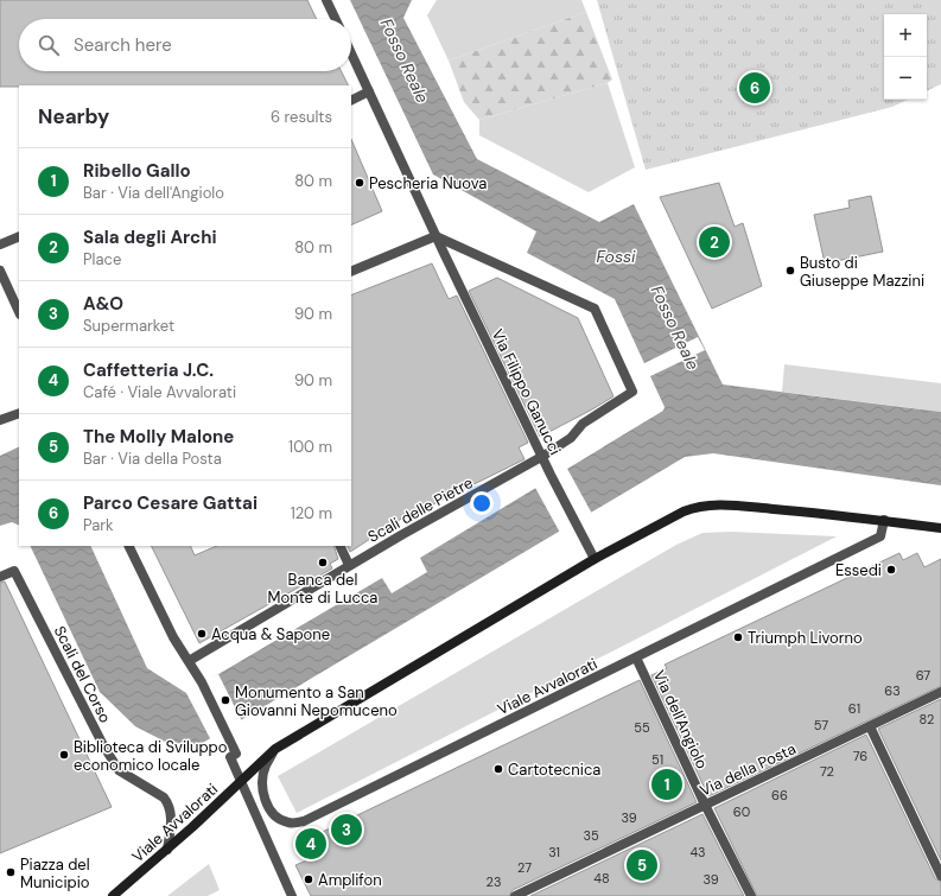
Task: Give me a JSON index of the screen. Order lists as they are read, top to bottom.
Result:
{
  "streets": {
    "street": [
      "Via Filippo Ganucci",
      "Scali delle Pietre",
      "Scali del Corso",
      "Viale Avvalorati",
      "Via dell'Angiolo",
      "Via della Posta"
    ]
  },
  "crossings": [
    ["Via Filippo Ganucci", "Scali delle Pietre"],
    ["Via Filippo Ganucci", "Viale Avvalorati"],
    ["Scali del Corso", "Viale Avvalorati"],
    ["Viale Avvalorati", "Via dell'Angiolo"],
    ["Via dell'Angiolo", "Via della Posta"]
  ],
  "water": ["Fosso Reale", "Fossi"],
  "places": [
    "Pescheria Nuova",
    "Busto di Giuseppe Mazzini",
    "Banca del Monte di Lucca",
    "Essedi",
    "Acqua & Sapone",
    "Triumph Livorno",
    "Monumento a San Giovanni Nepomuceno",
    "Biblioteca di Sviluppo economico locale",
    "Cartotecnica",
    "Piazza del Municipio",
    "Amplifon"
  ],
  "house_numbers": [
    "67",
    "63",
    "61",
    "82",
    "57",
    "55",
    "76",
    "51",
    "72",
    "66",
    "60",
    "39",
    "35",
    "31",
    "43",
    "27",
    "48",
    "39",
    "23"
  ],
  "page": {
    "map_buttons": ["+", "−"],
    "search": "Search here",
    "pins": [
      "6",
      "2",
      "1",
      "3",
      "4",
      "5"
    ],
    "heading": ["Nearby", "6 results"],
    "list": [
      {
        "mark": "1",
        "name": "Ribello Gallo",
        "note": "Bar · Via dell'Angiolo",
        "value": "80 m"
      },
      {
        "mark": "2",
        "name": "Sala degli Archi",
        "note": "Place",
        "value": "80 m"
      },
      {
        "mark": "3",
        "name": "A&O",
        "note": "Supermarket",
        "value": "90 m"
      },
      {
        "mark": "4",
        "name": "Caffetteria J.C.",
        "note": "Café · Viale Avvalorati",
        "value": "90 m"
      },
      {
        "mark": "5",
        "name": "The Molly Malone",
        "note": "Bar · Via della Posta",
        "value": "100 m"
      },
      {
        "mark": "6",
        "name": "Parco Cesare Gattai",
        "note": "Park",
        "value": "120 m"
      }
    ]
  }
}
